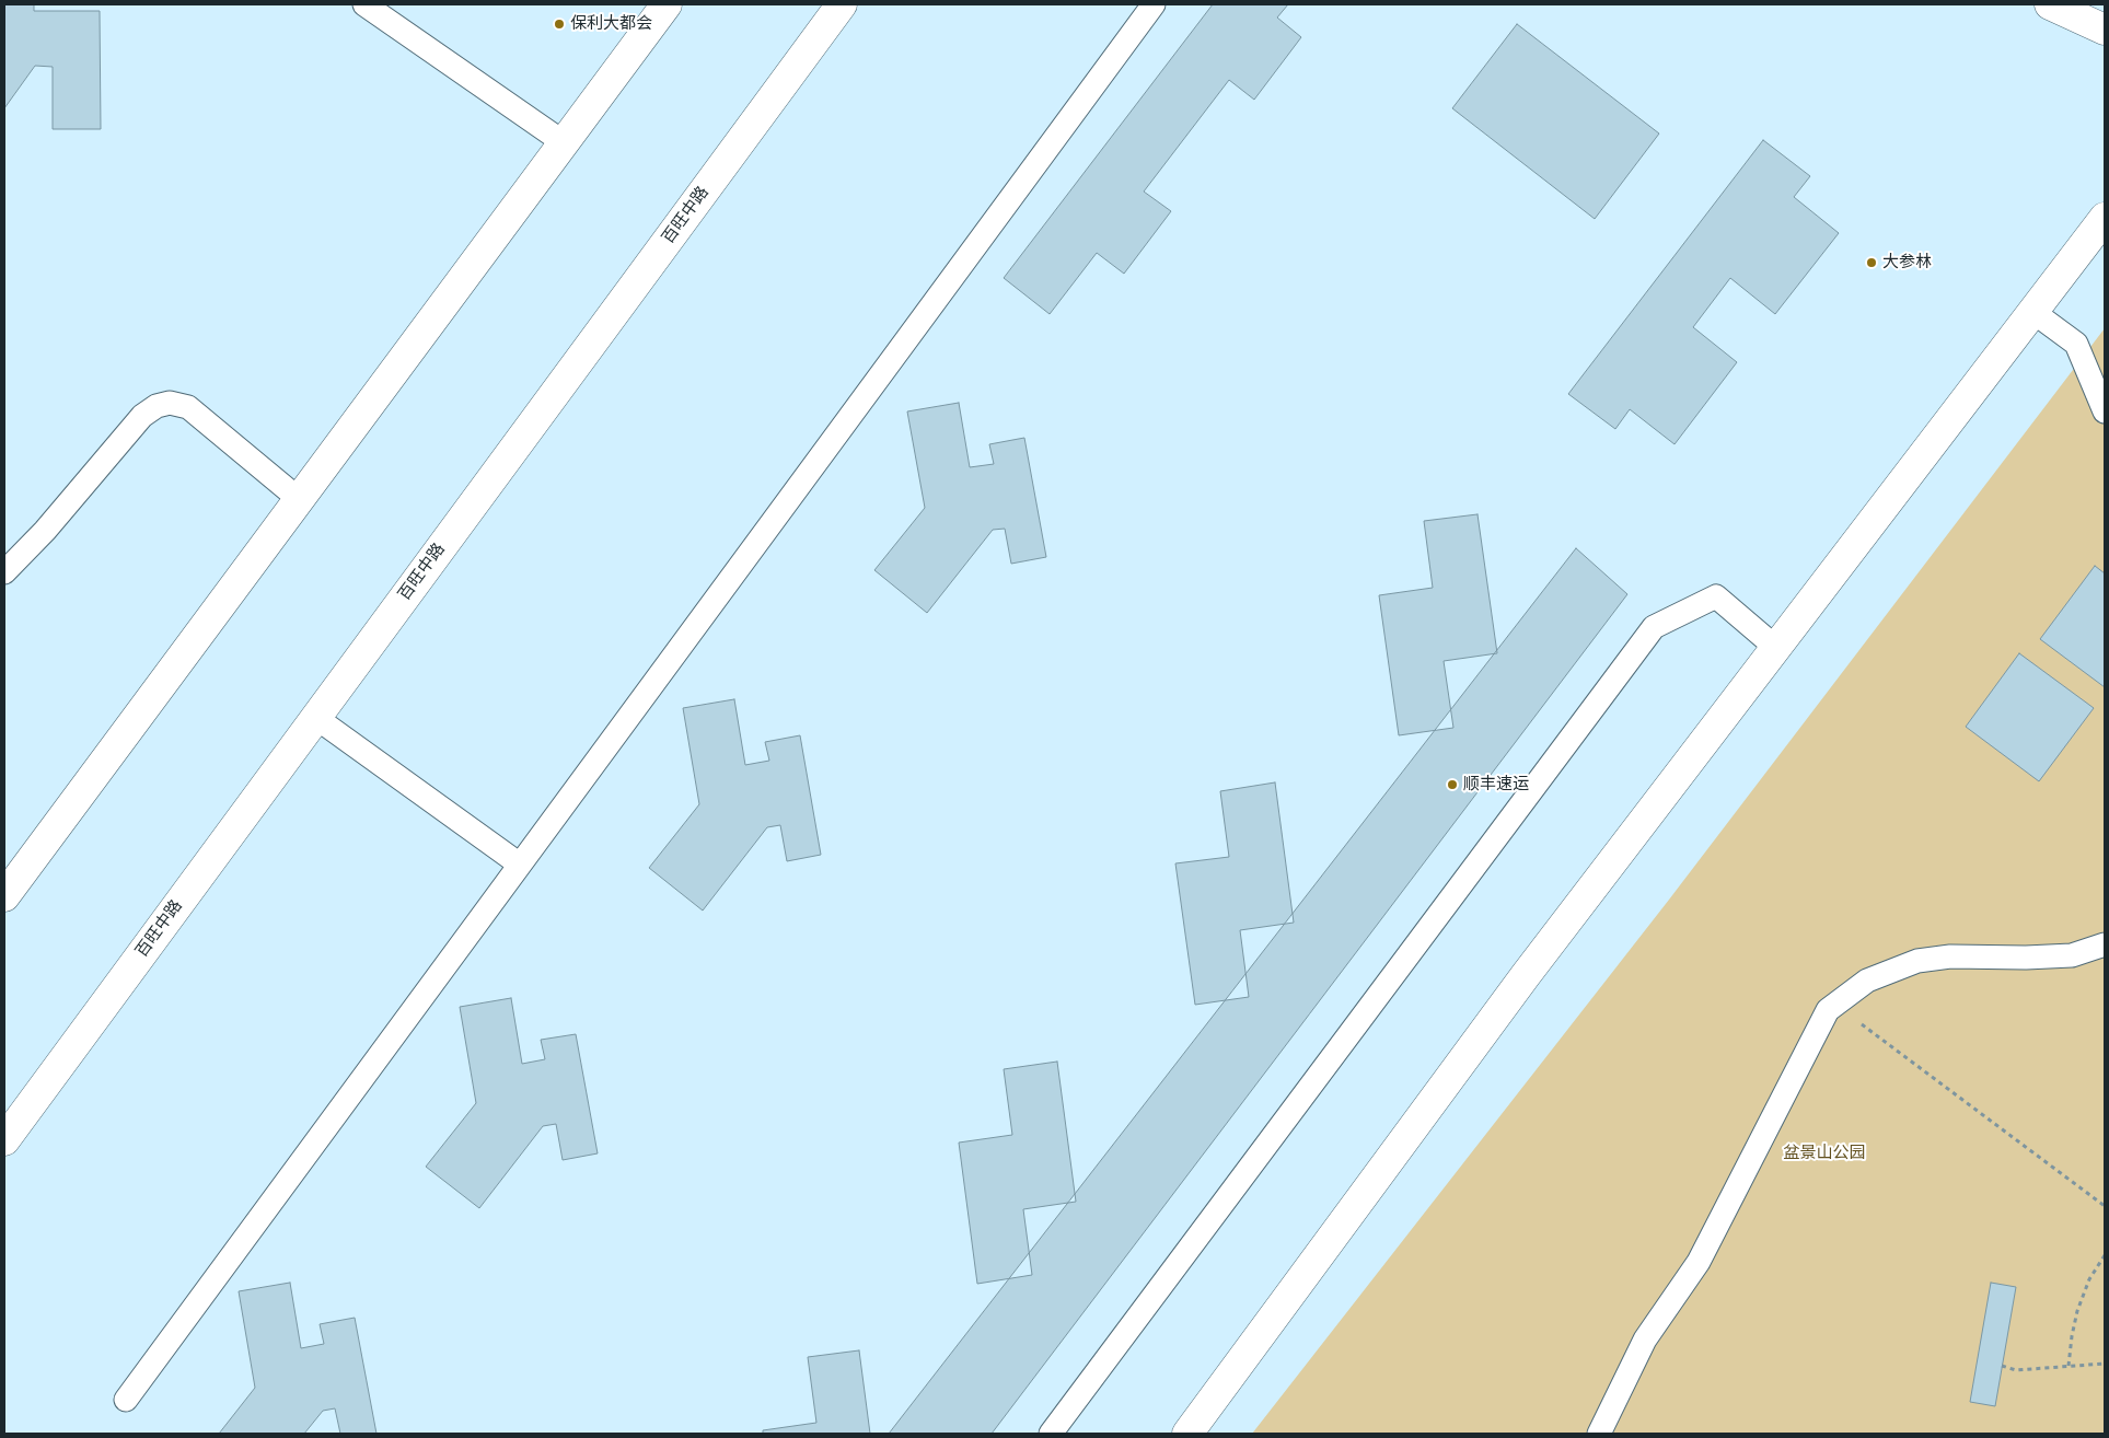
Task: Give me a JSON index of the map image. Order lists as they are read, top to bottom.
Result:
{
  "streets": {
    "main road": ["百旺中路"]
  },
  "parks": ["盆景山公园"],
  "places": ["保利大都会", "大参林", "顺丰速运"]
}
